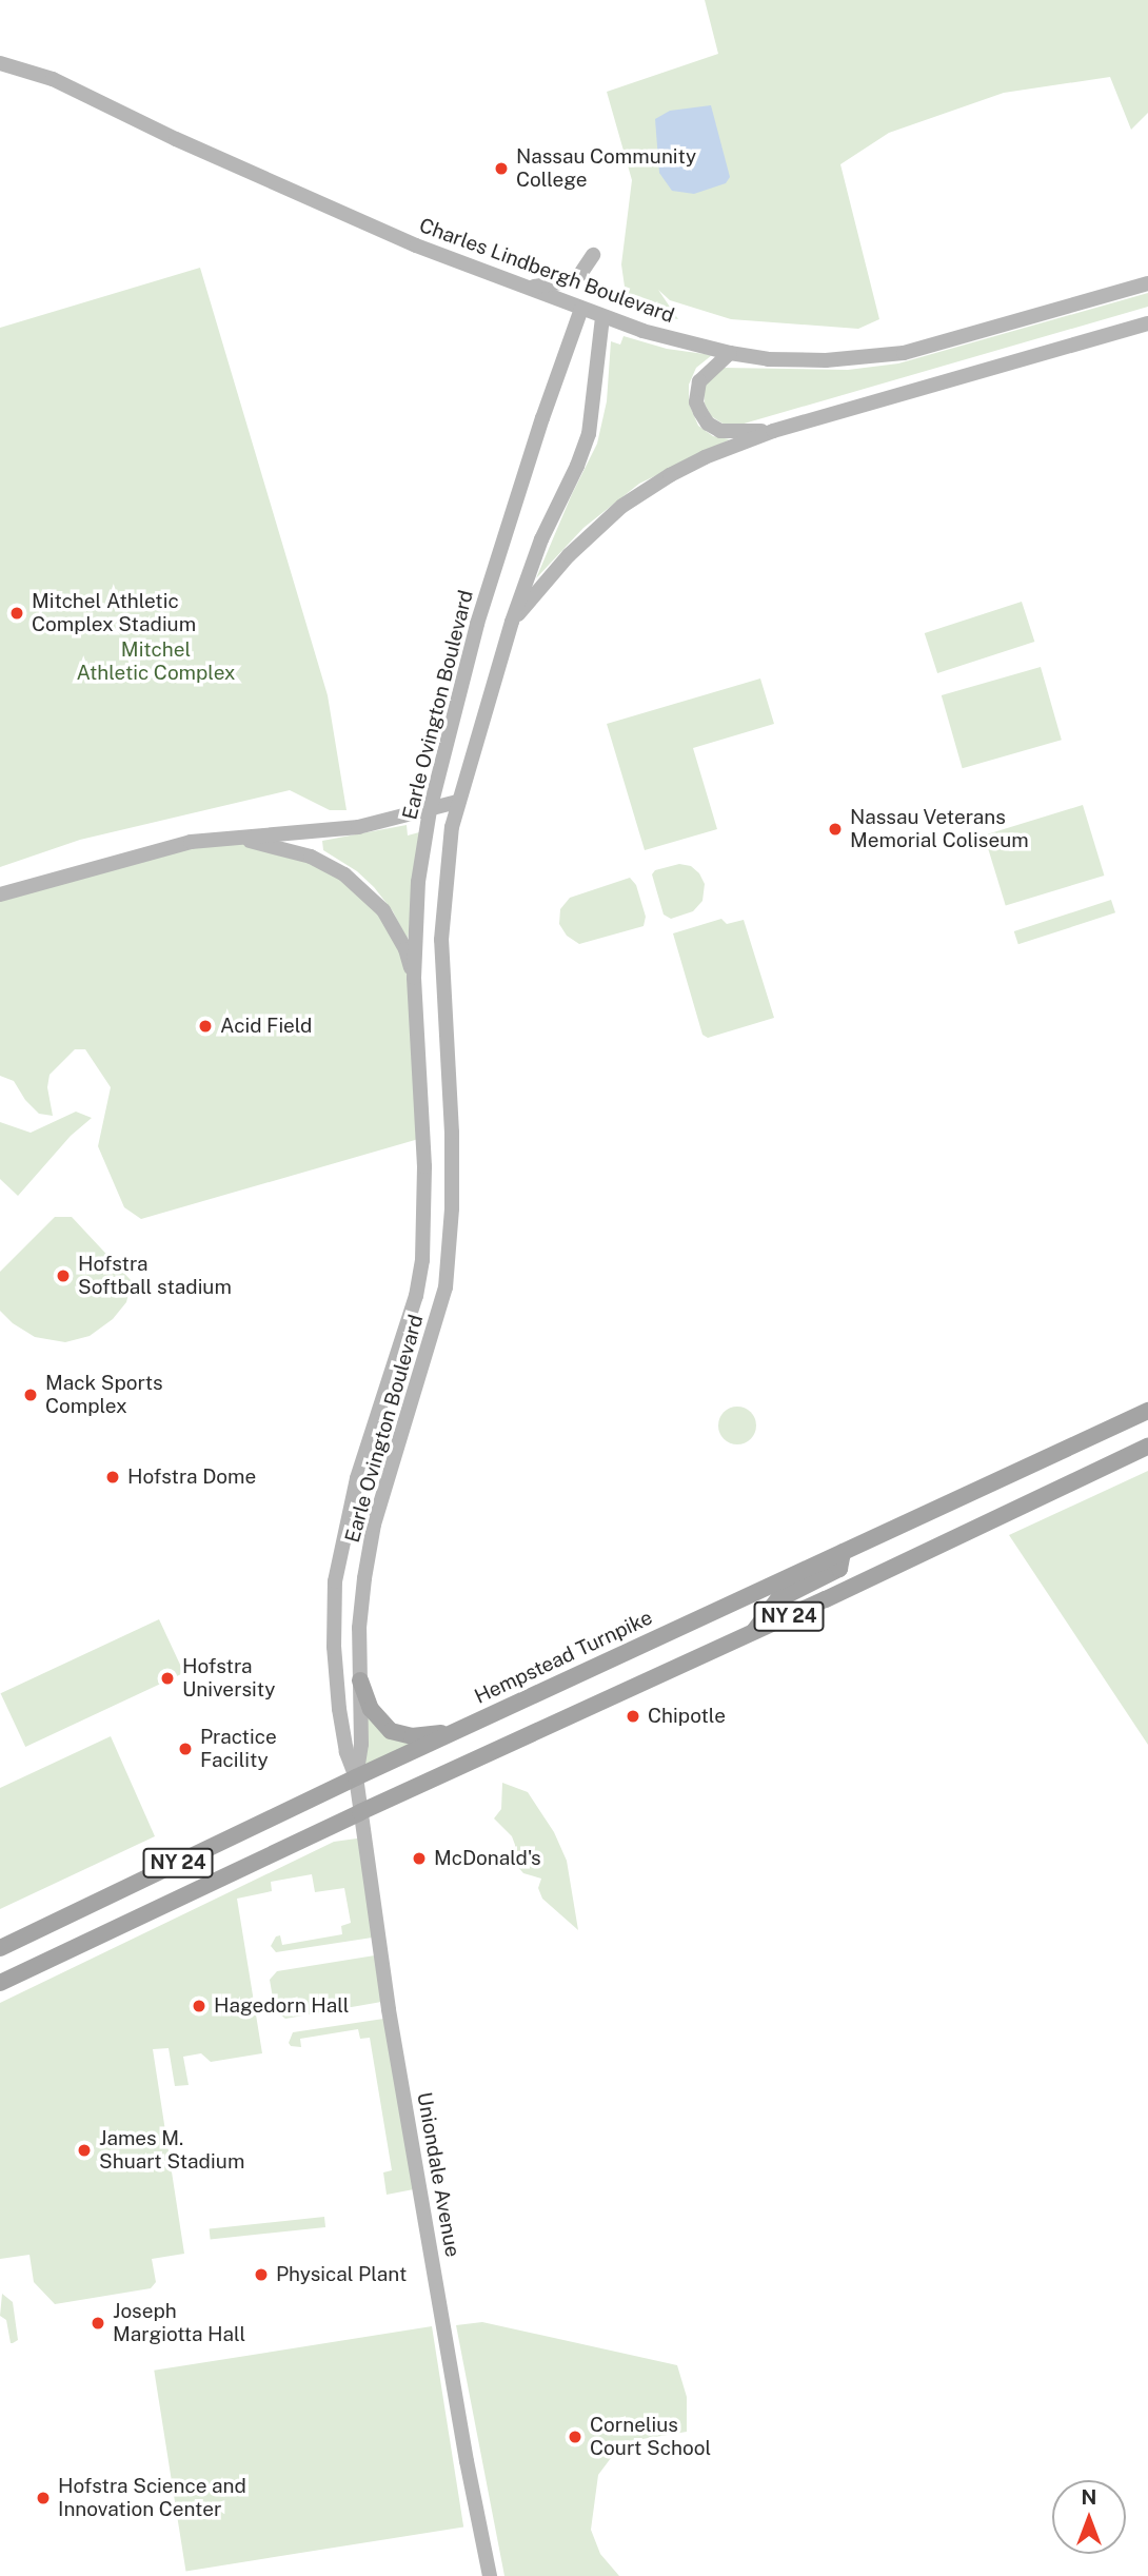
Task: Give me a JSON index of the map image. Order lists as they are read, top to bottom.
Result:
{
  "streets": {
    "main road": [
      "Charles Lindbergh Boulevard",
      "Earle Ovington Boulevard",
      "NY 24",
      "Hempstead Turnpike",
      "Uniondale Avenue"
    ]
  },
  "crossings": [
    ["Charles Lindbergh Boulevard", "Earle Ovington Boulevard"],
    ["Earle Ovington Boulevard", "Hempstead Turnpike"],
    ["Earle Ovington Boulevard", "Uniondale Avenue"],
    ["NY 24", "Uniondale Avenue"],
    ["Hempstead Turnpike", "Uniondale Avenue"]
  ],
  "parks": ["Mitchel Athletic Complex"],
  "places": [
    "Nassau Community College",
    "Mitchel Athletic Complex Stadium",
    "Nassau Veterans Memorial Coliseum",
    "Acid Field",
    "Hofstra Softball stadium",
    "Mack Sports Complex",
    "Hofstra Dome",
    "Hofstra University",
    "Chipotle",
    "Practice Facility",
    "McDonald's",
    "Hagedorn Hall",
    "James M. Shuart Stadium",
    "Physical Plant",
    "Joseph Margiotta Hall",
    "Cornelius Court School",
    "Hofstra Science and Innovation Center"
  ],
  "north": "top"
}
